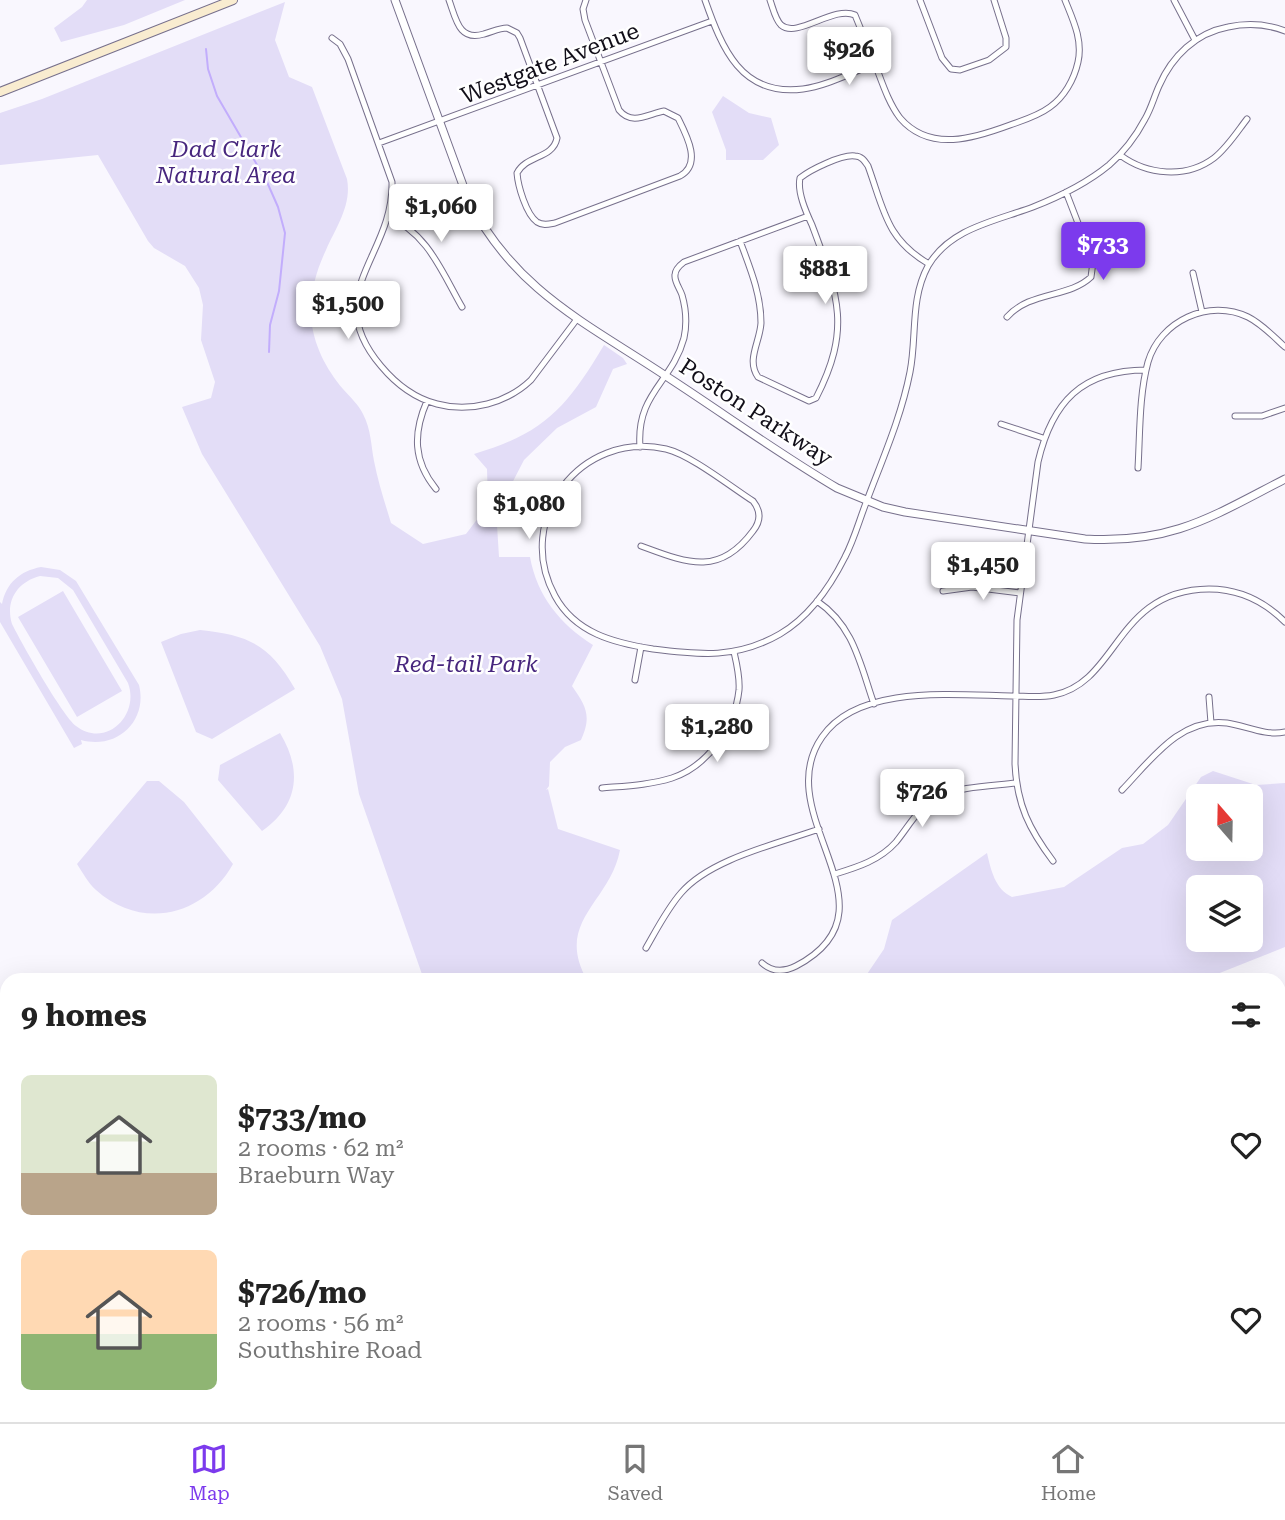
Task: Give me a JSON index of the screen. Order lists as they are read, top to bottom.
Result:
{
  "streets": {
    "street": ["Westgate Avenue", "Poston Parkway"]
  },
  "crossings": [
    ["Westgate Avenue", "Poston Parkway"]
  ],
  "parks": ["Dad Clark Natural Area", "Red-tail Park"],
  "north": "top",
  "page": {
    "price": [
      "$926",
      "$1,060",
      "$733",
      "$881",
      "$1,500",
      "$1,080",
      "$1,450",
      "$1,280",
      "$726"
    ],
    "heading": "9 homes",
    "list": [
      {
        "name": "$733/mo",
        "note": "2 rooms · 62 m² · Braeburn Way"
      },
      {
        "name": "$726/mo",
        "note": "2 rooms · 56 m² · Southshire Road"
      }
    ],
    "tabs": ["Map", "Saved", "Home"]
  }
}
